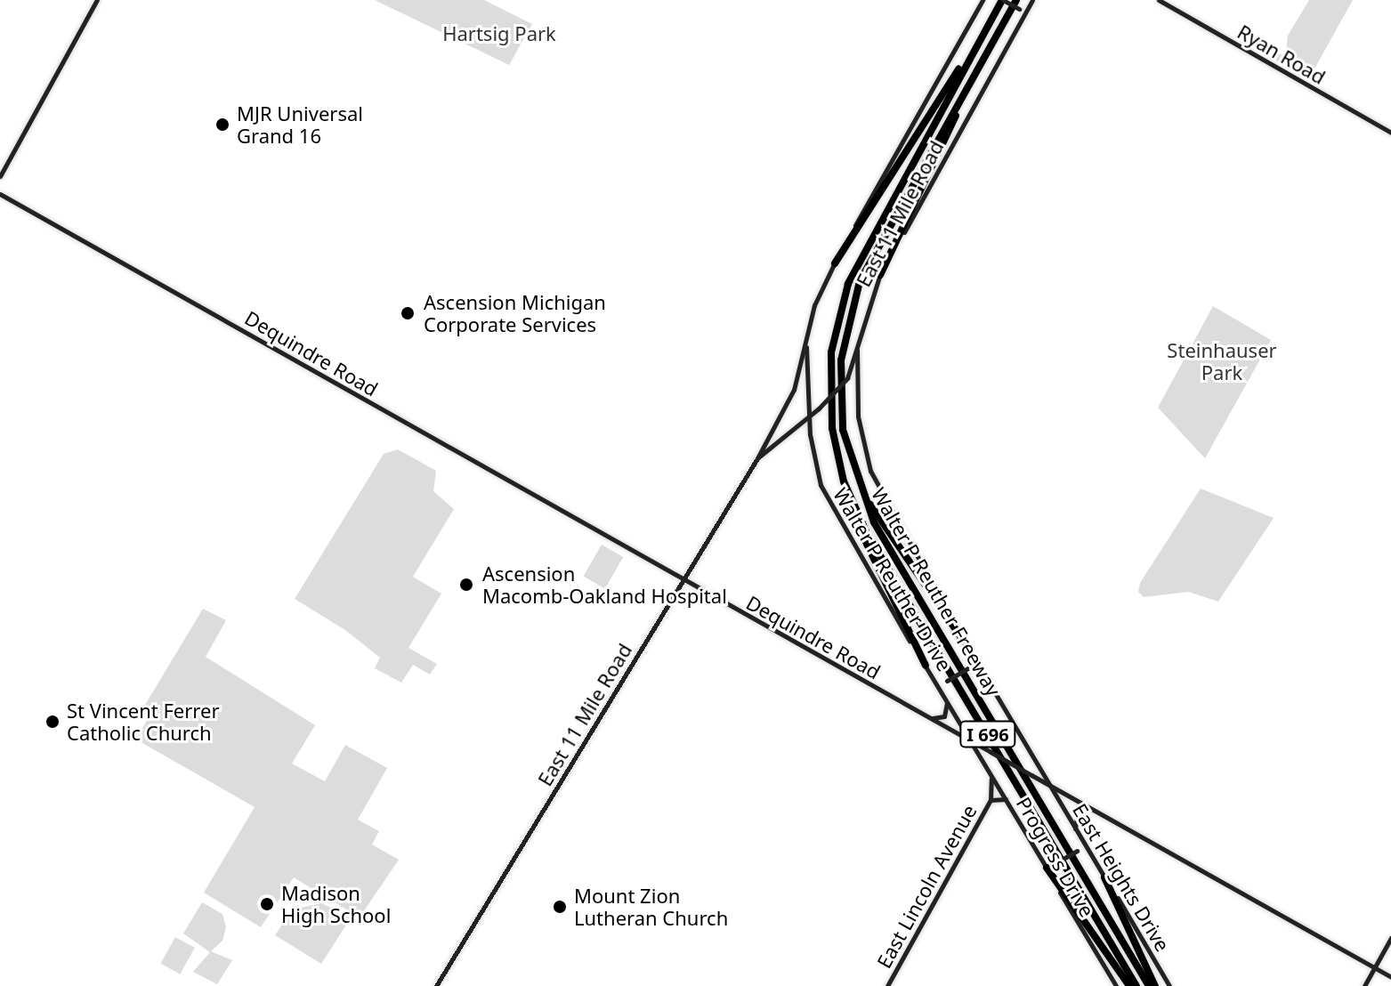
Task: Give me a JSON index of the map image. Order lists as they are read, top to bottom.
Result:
{
  "streets": {
    "highway": ["Walter P Reuther Freeway", "I 696"],
    "main road": [
      "Ryan Road",
      "East 11 Mile Road",
      "Dequindre Road",
      "Walter P Reuther Drive",
      "Progress Drive",
      "East Heights Drive",
      "East Lincoln Avenue"
    ]
  },
  "crossings": [
    ["East 11 Mile Road", "Dequindre Road"],
    ["East 11 Mile Road", "Walter P Reuther Drive"],
    ["Dequindre Road", "Walter P Reuther Drive"],
    ["Dequindre Road", "Progress Drive"],
    ["Dequindre Road", "East Heights Drive"],
    ["Walter P Reuther Drive", "Progress Drive"],
    ["Walter P Reuther Drive", "East Heights Drive"],
    ["Progress Drive", "East Lincoln Avenue"]
  ],
  "parks": ["Hartsig Park", "Steinhauser Park"],
  "places": [
    "MJR Universal Grand 16",
    "Ascension Michigan Corporate Services",
    "Ascension Macomb-Oakland Hospital",
    "St Vincent Ferrer Catholic Church",
    "Madison High School",
    "Mount Zion Lutheran Church"
  ]
}
